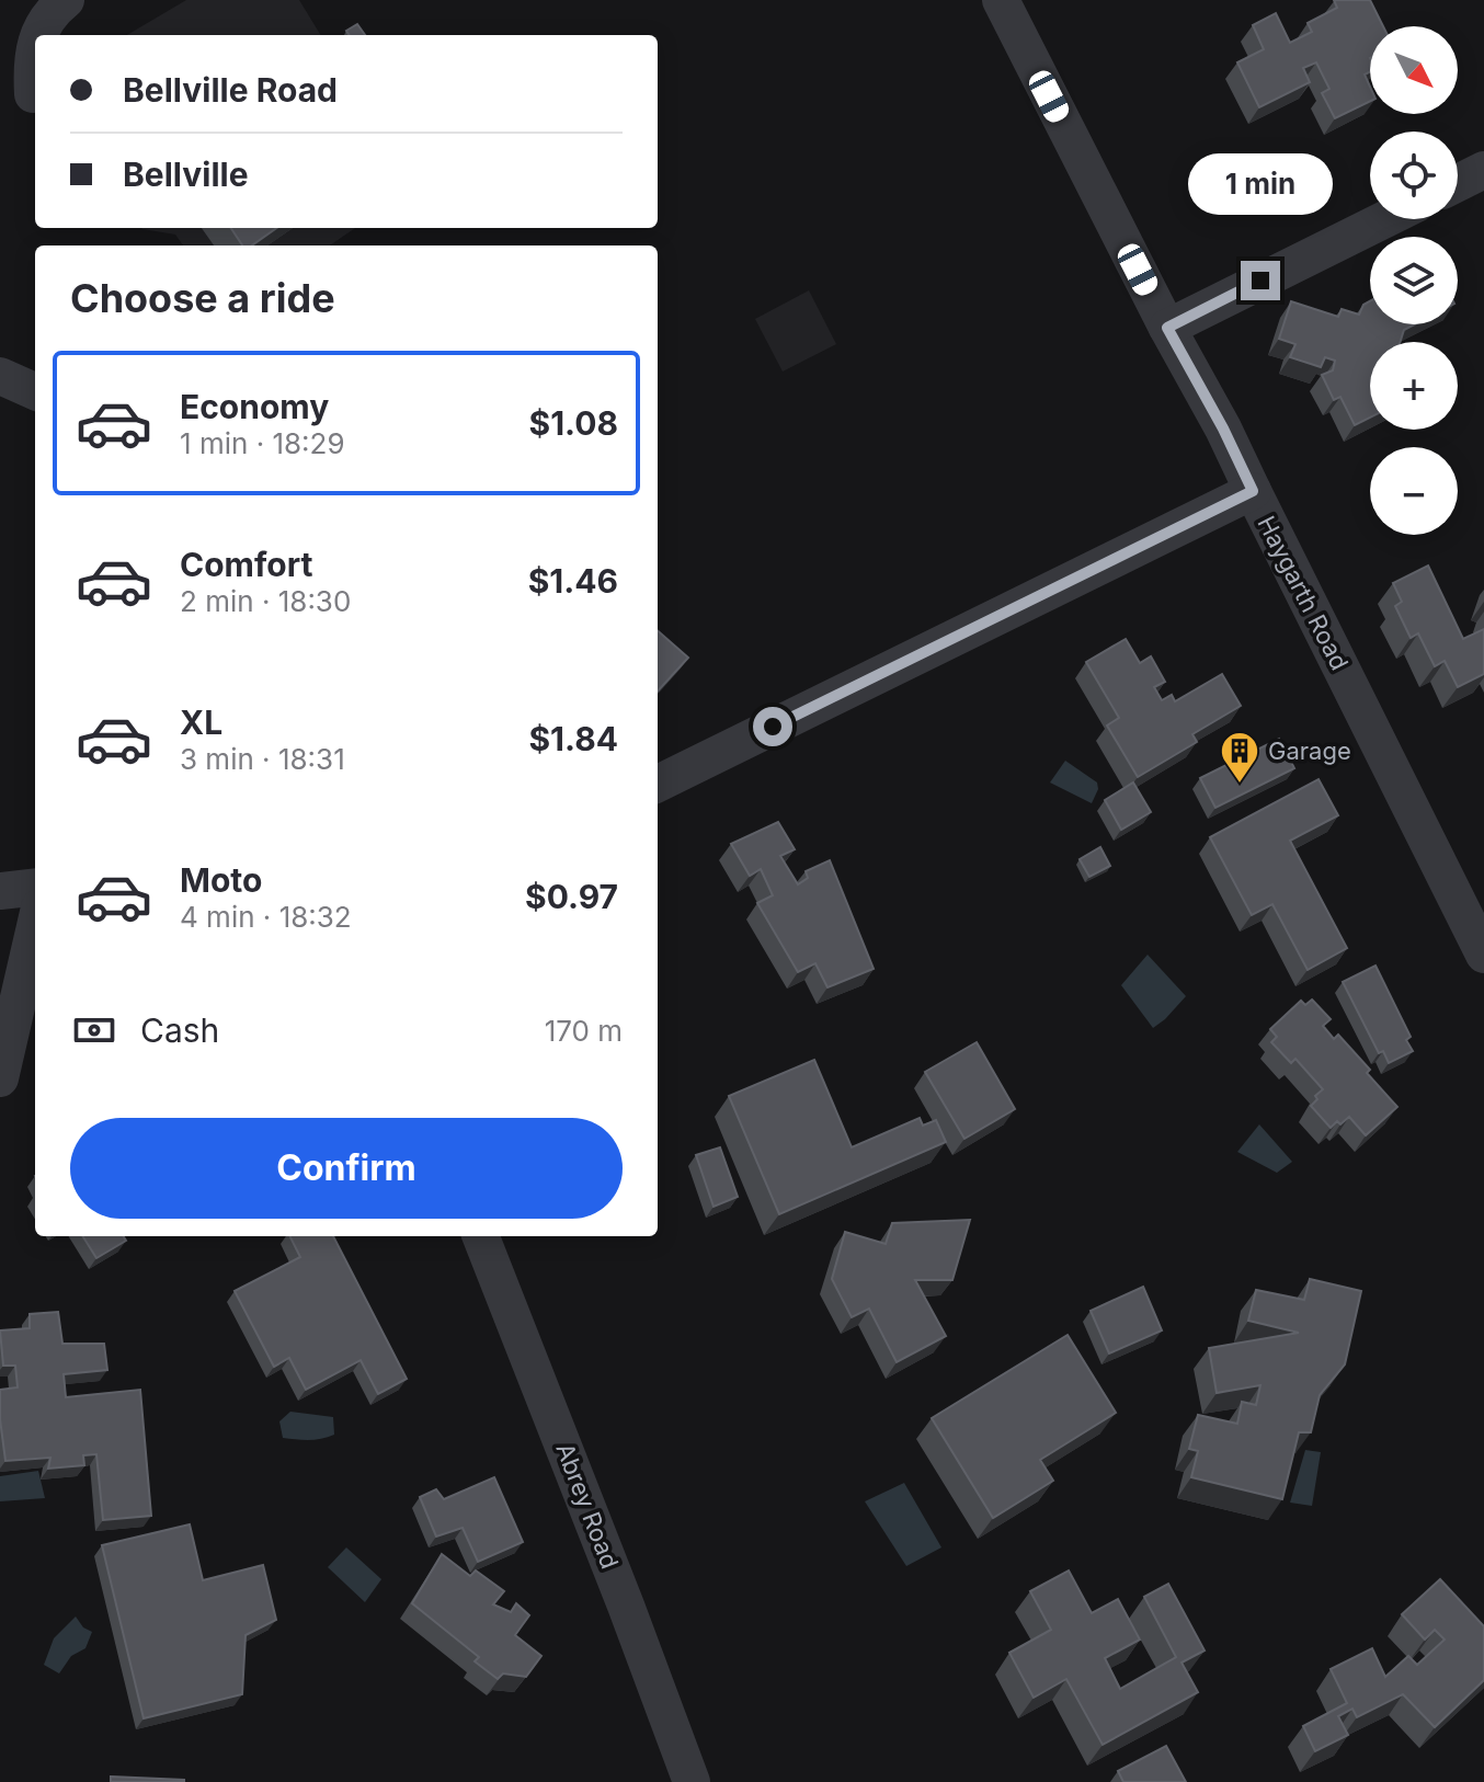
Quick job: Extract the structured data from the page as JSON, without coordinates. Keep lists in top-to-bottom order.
{
  "streets": {
    "street": ["Haygarth Road", "Abrey Road"]
  },
  "places": {
    "building": ["Garage"]
  },
  "north": "bottom right",
  "page": {
    "map_buttons": ["+", "−"],
    "banner": ["Bellville Road", "Bellville"],
    "bubble": "1 min",
    "heading": "Choose a ride",
    "list": [
      {
        "name": "Economy",
        "note": "1 min · 18:29",
        "value": "$1.08"
      },
      {
        "name": "Comfort",
        "note": "2 min · 18:30",
        "value": "$1.46"
      },
      {
        "name": "XL",
        "note": "3 min · 18:31",
        "value": "$1.84"
      },
      {
        "name": "Moto",
        "note": "4 min · 18:32",
        "value": "$0.97"
      }
    ],
    "pay": ["Cash", "170 m"],
    "buttons": "Confirm"
  }
}
